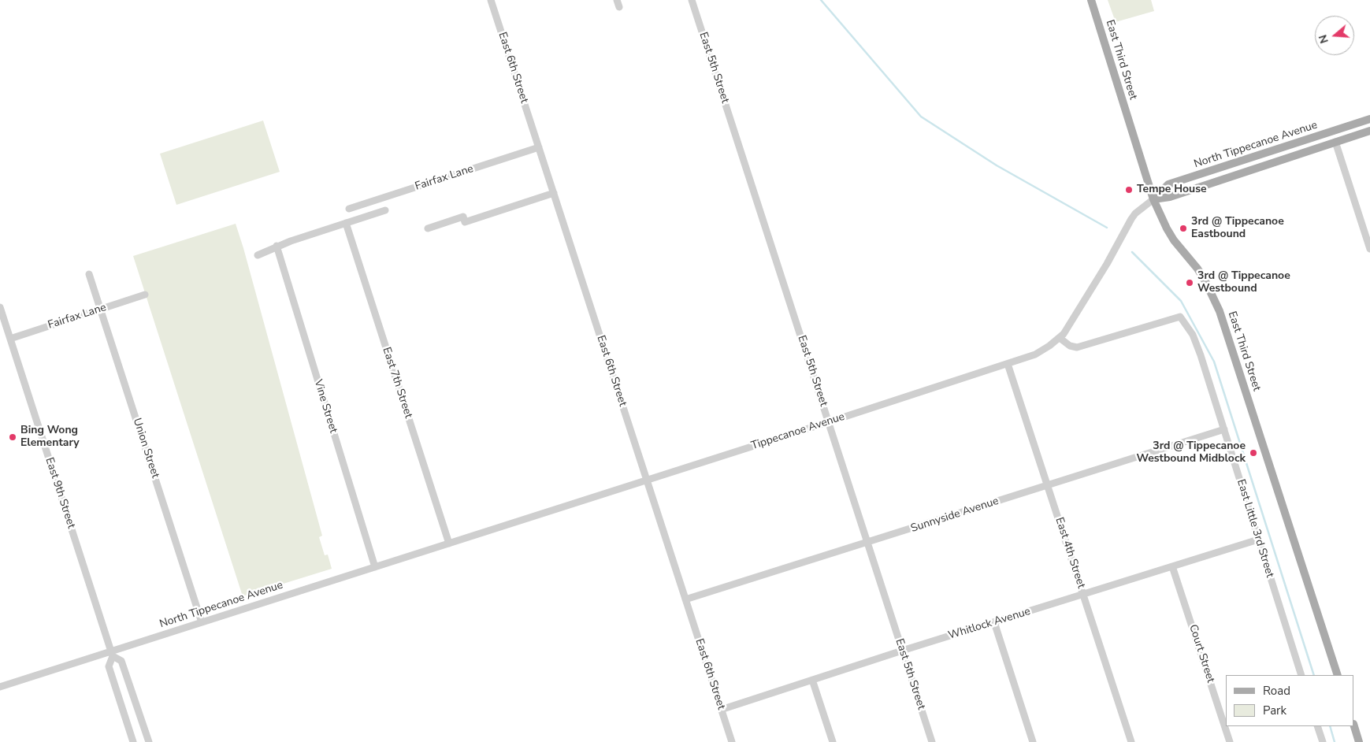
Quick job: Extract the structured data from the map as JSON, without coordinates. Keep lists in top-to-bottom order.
{
  "streets": {
    "main road": ["East Third Street", "North Tippecanoe Avenue"],
    "street": [
      "East 6th Street",
      "East 5th Street",
      "Fairfax Lane",
      "East 7th Street",
      "Vine Street",
      "Tippecanoe Avenue",
      "Union Street",
      "East 9th Street",
      "Sunnyside Avenue",
      "East Little 3rd Street",
      "East 4th Street",
      "Whitlock Avenue",
      "Court Street"
    ]
  },
  "crossings": [
    ["East Third Street", "North Tippecanoe Avenue"],
    ["East 6th Street", "Fairfax Lane"],
    ["East 6th Street", "Tippecanoe Avenue"],
    ["East 6th Street", "Sunnyside Avenue"],
    ["East 6th Street", "Whitlock Avenue"],
    ["East 5th Street", "Tippecanoe Avenue"],
    ["East 5th Street", "Sunnyside Avenue"],
    ["East 5th Street", "Whitlock Avenue"],
    ["North Tippecanoe Avenue", "East 7th Street"],
    ["North Tippecanoe Avenue", "Vine Street"],
    ["North Tippecanoe Avenue", "Tippecanoe Avenue"],
    ["North Tippecanoe Avenue", "Union Street"],
    ["North Tippecanoe Avenue", "East 9th Street"],
    ["Fairfax Lane", "Union Street"],
    ["Fairfax Lane", "East 9th Street"],
    ["East 7th Street", "Tippecanoe Avenue"],
    ["Tippecanoe Avenue", "East Little 3rd Street"],
    ["Tippecanoe Avenue", "East 4th Street"],
    ["Sunnyside Avenue", "East Little 3rd Street"],
    ["Sunnyside Avenue", "East 4th Street"],
    ["East Little 3rd Street", "Whitlock Avenue"],
    ["East 4th Street", "Whitlock Avenue"],
    ["Whitlock Avenue", "Court Street"]
  ],
  "places": [
    "Tempe House",
    "3rd @ Tippecanoe Eastbound",
    "3rd @ Tippecanoe Westbound",
    "Bing Wong Elementary",
    "3rd @ Tippecanoe Westbound Midblock"
  ],
  "legend": ["Road", "Park"],
  "north": "left"
}
